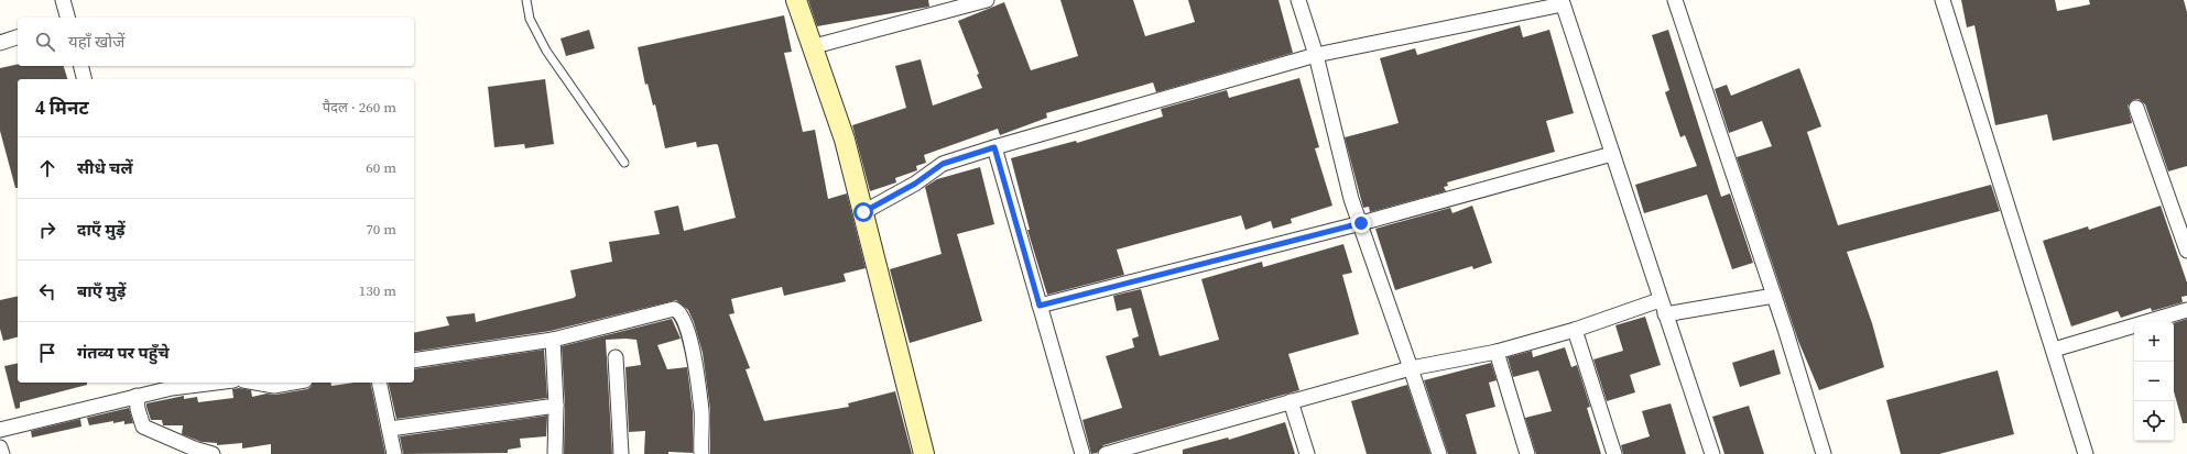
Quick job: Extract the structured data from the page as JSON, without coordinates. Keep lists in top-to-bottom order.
{
  "page": {
    "search": "यहाँ खोजें",
    "heading": ["4 मिनट", "पैदल · 260 m"],
    "list": [
      ["सीधे चलें", "60 m"],
      ["दाएँ मुड़ें", "70 m"],
      ["बाएँ मुड़ें", "130 m"],
      "गंतव्य पर पहुँचे"
    ],
    "map_buttons": ["+", "−"]
  }
}
